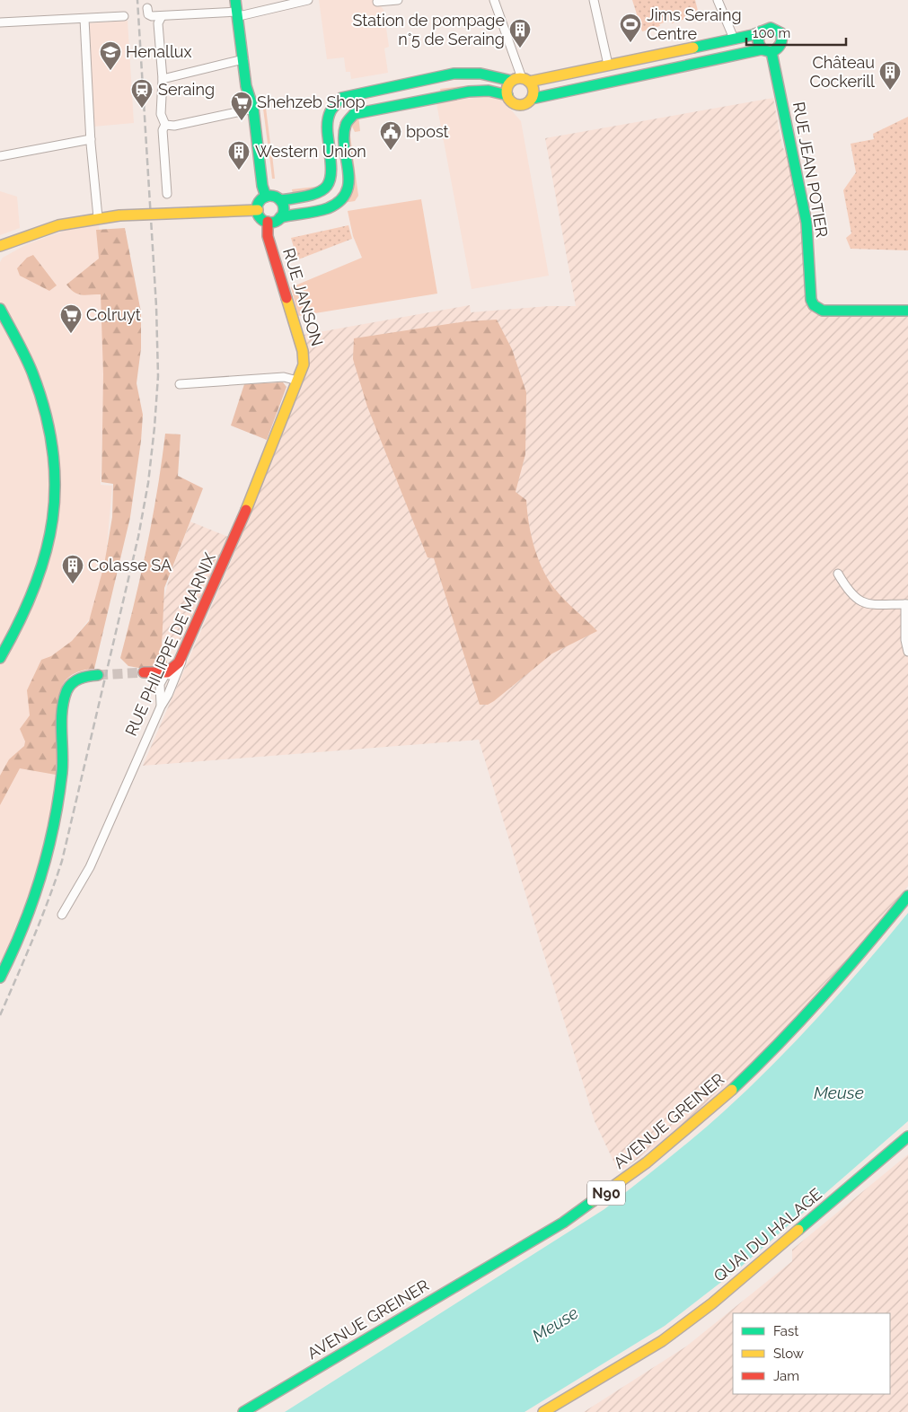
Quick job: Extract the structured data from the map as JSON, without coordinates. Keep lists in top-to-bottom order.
{
  "streets": {
    "main road": [
      "RUE JEAN POTIER",
      "RUE JANSON",
      "RUE PHILIPPE DE MARNIX",
      "AVENUE GREINER",
      "N90",
      "QUAI DU HALAGE"
    ]
  },
  "crossings": [
    ["RUE JANSON", "RUE PHILIPPE DE MARNIX"]
  ],
  "water": ["Meuse"],
  "places": {
    "sports": ["Jims Seraing Centre"],
    "building": [
      "Station de pompage n°5 de Seraing",
      "Château Cockerill",
      "Western Union",
      "Colasse SA"
    ],
    "school or university": ["Henallux"],
    "station": ["Seraing"],
    "supermarket": ["Shehzeb Shop", "Colruyt"],
    "public building": ["bpost"]
  },
  "legend": ["Fast", "Slow", "Jam"],
  "scale_bar": "100 m"
}
